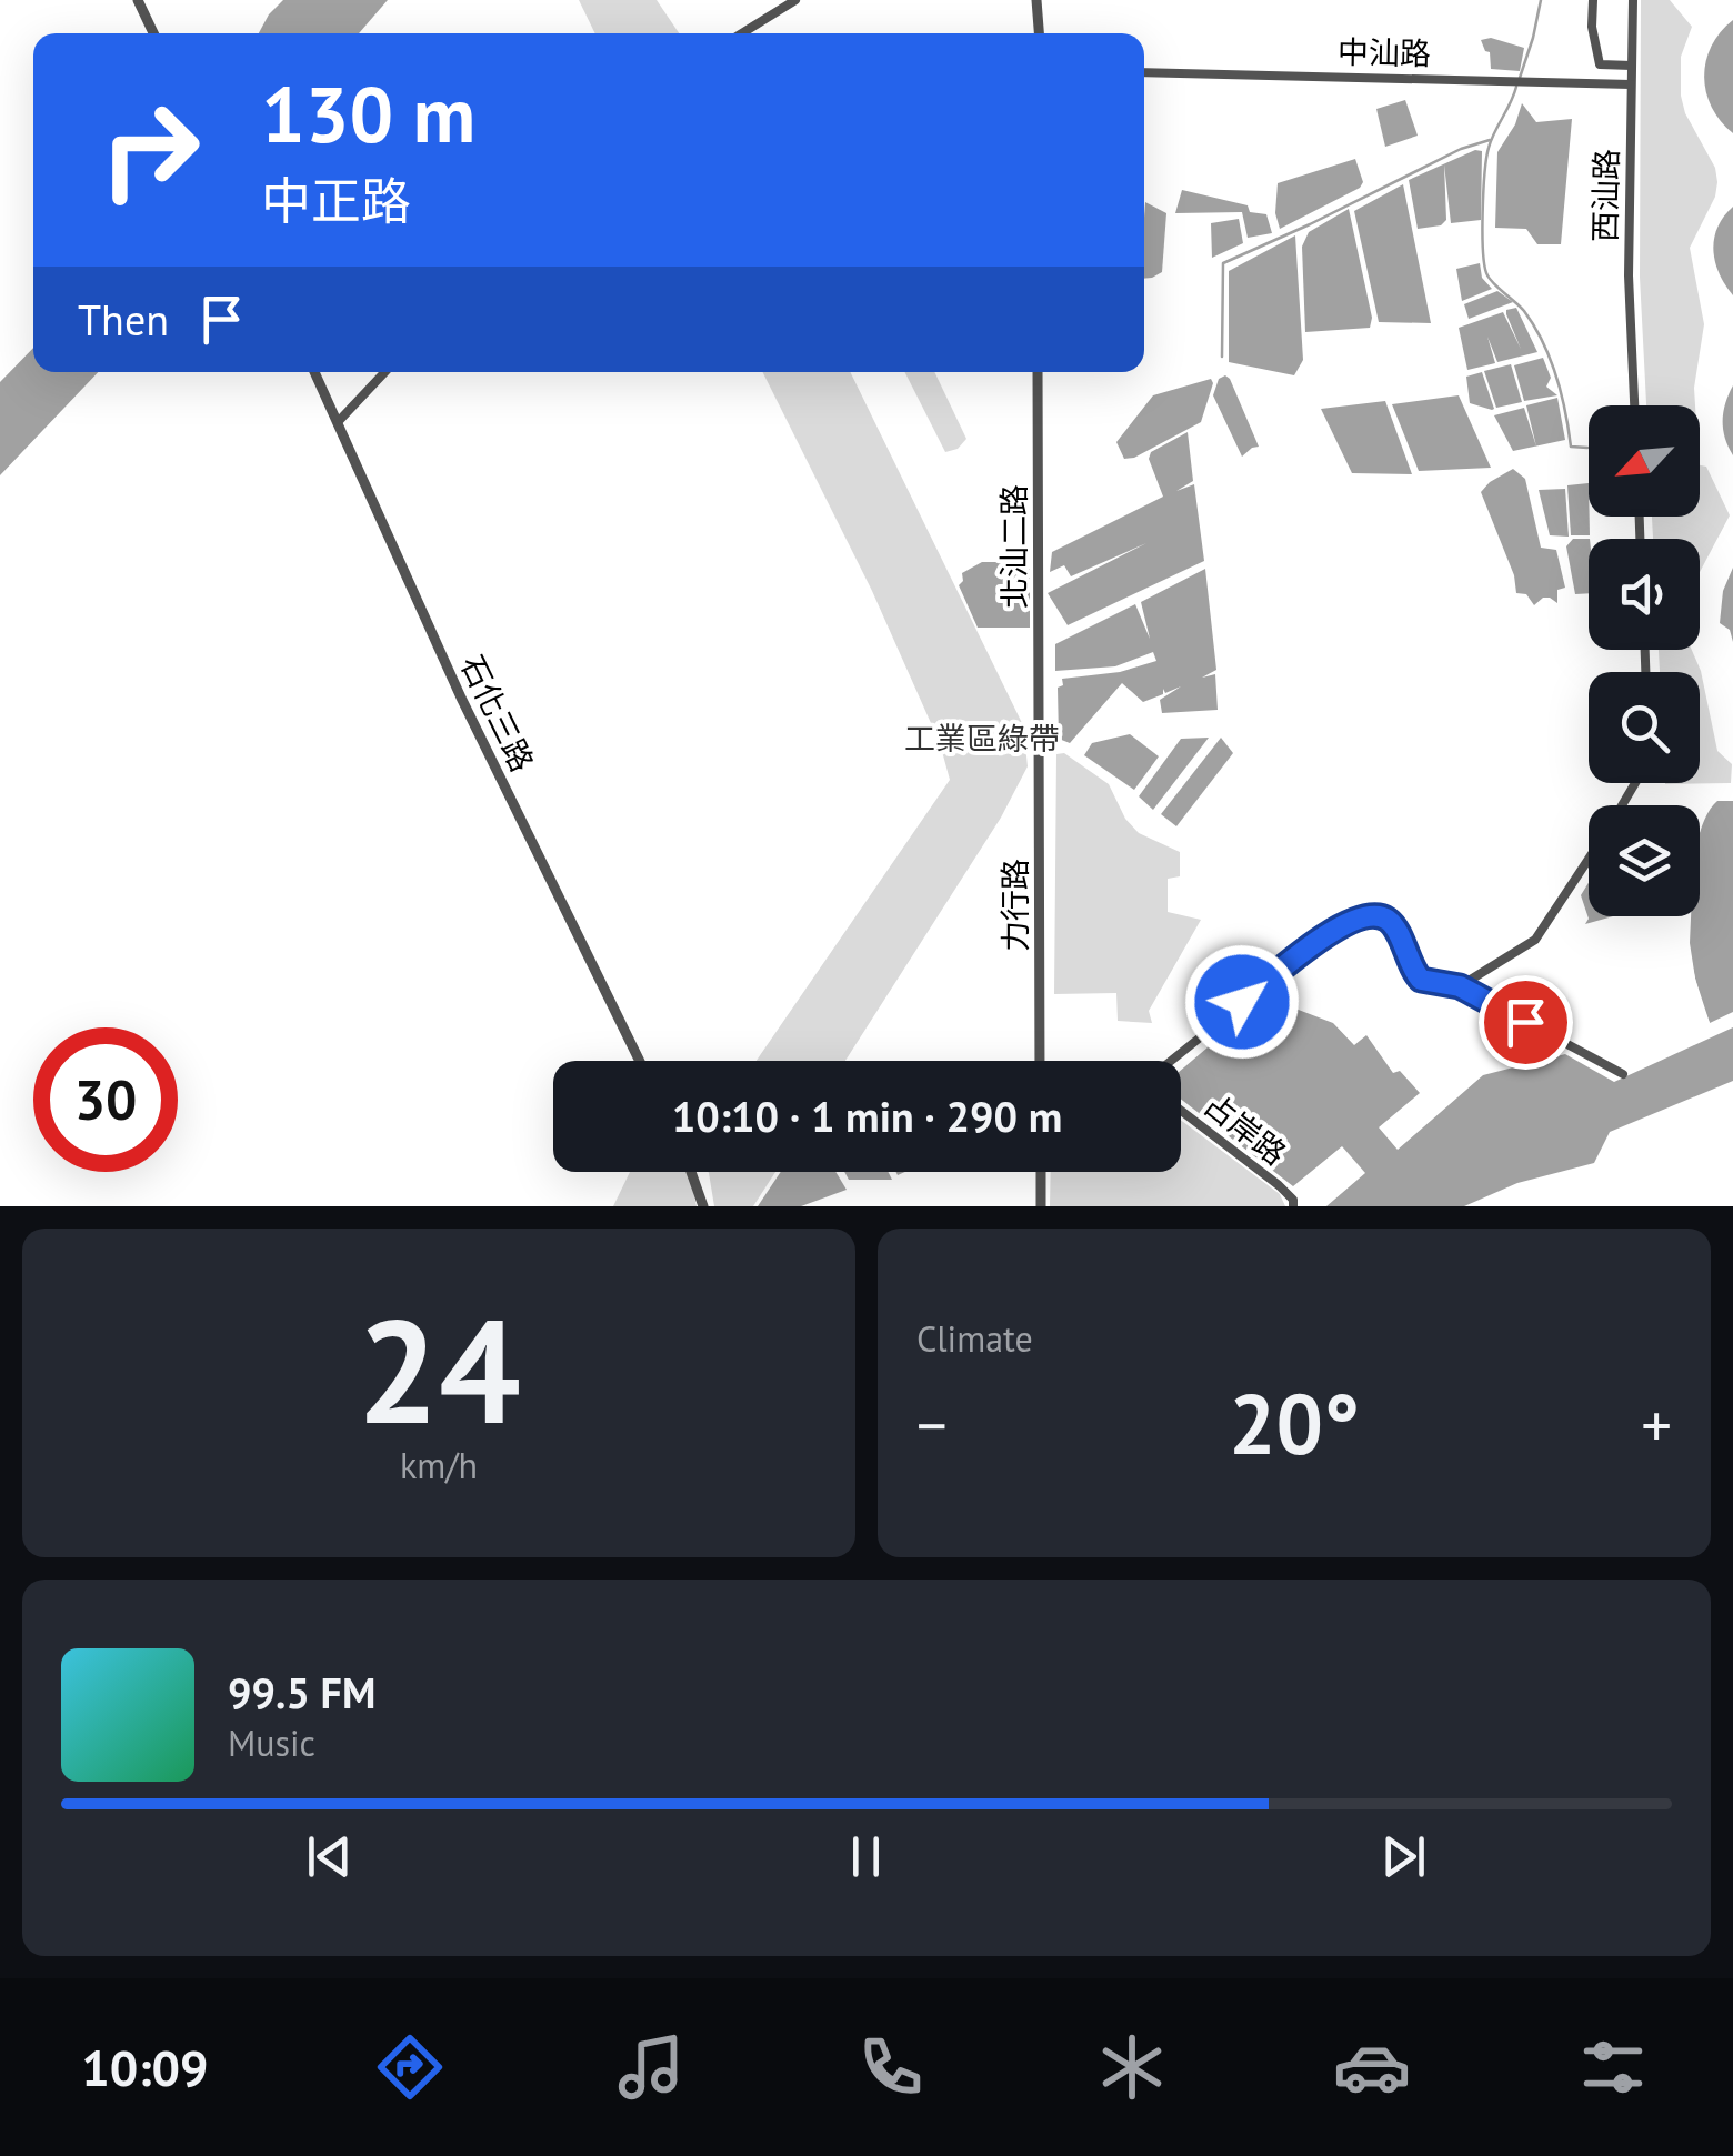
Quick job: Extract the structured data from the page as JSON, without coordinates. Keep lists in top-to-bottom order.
{
  "streets": {
    "street": [
      "中汕路",
      "西汕路",
      "北汕二路",
      "石化三路",
      "力行路",
      "占岸路"
    ]
  },
  "crossings": [
    ["中汕路", "西汕路"],
    ["北汕二路", "力行路"]
  ],
  "parks": ["工業區綠帶"],
  "north": "bottom left",
  "page": {
    "turn": ["130 m", "中正路"],
    "then": "Then",
    "limit": "30",
    "trip": "10:10 · 1 min · 290 m",
    "tile": [
      ["24", "km/h"],
      "Climate"
    ],
    "heat": ["−", "20°", "+"],
    "song": ["99.5 FM", "Music"],
    "tabs": "10:09"
  }
}
